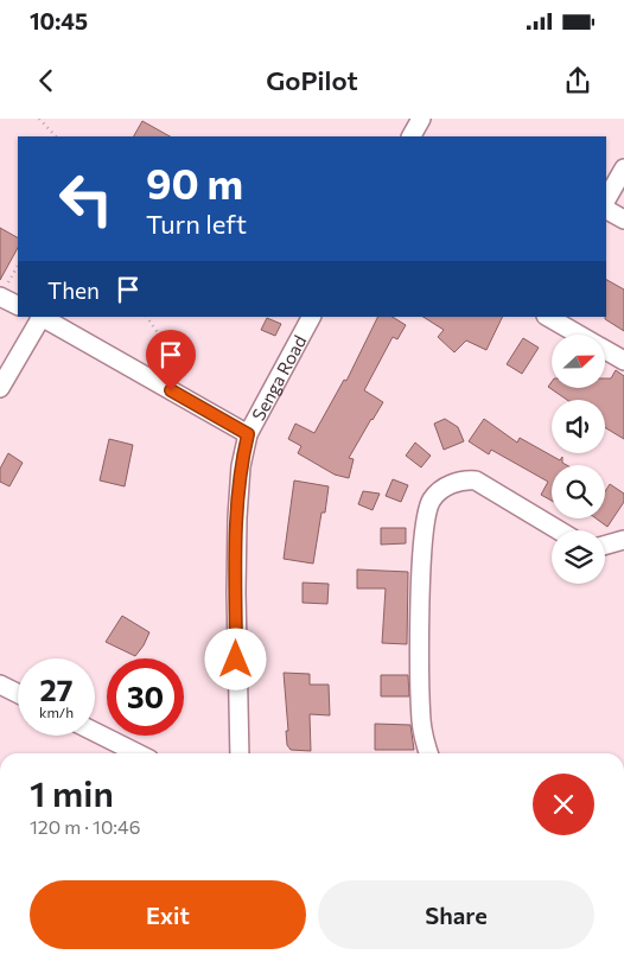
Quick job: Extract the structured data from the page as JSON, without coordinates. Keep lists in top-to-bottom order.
{
  "streets": {
    "street": ["Senga Road"]
  },
  "north": "right",
  "page": {
    "status": "10:45",
    "header": "GoPilot",
    "turn": ["90 m", "Turn left"],
    "then": "Then",
    "speed": "27 km/h",
    "limit": "30",
    "heading": ["1 min", "120 m · 10:46"],
    "buttons": ["Exit", "Share"]
  }
}
